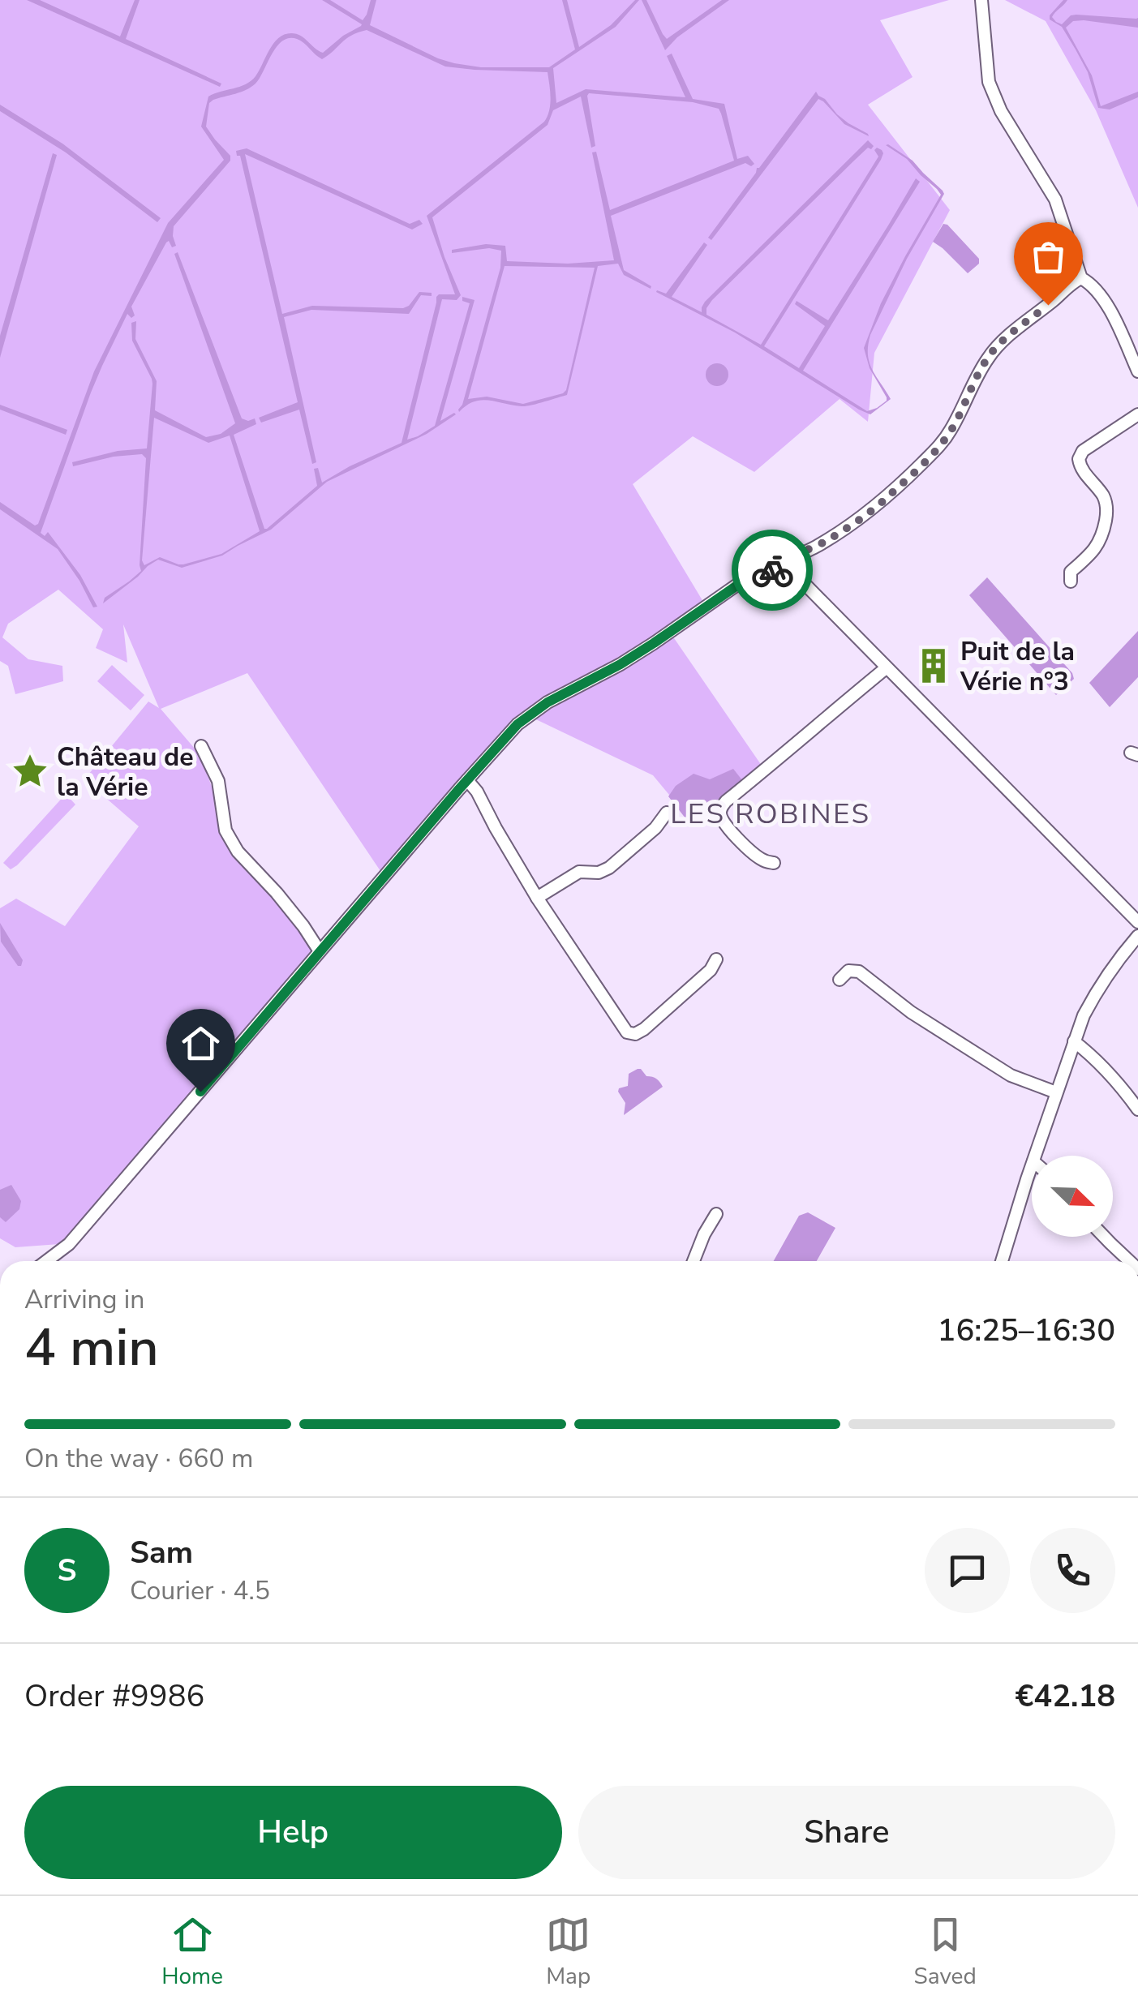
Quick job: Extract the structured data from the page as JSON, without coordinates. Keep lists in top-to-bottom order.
{
  "districts": ["LES ROBINES"],
  "places": {
    "building": ["Puit de la Vérie n°3"],
    "place": ["Château de la Vérie"]
  },
  "north": "bottom right",
  "page": {
    "heading": ["4 min", "Arriving in", "16:25–16:30"],
    "panel": [
      "Sam",
      "Courier · 4.5",
      "Order #9986",
      "€42.18"
    ],
    "bar": "On the way · 660 m",
    "round": "S",
    "buttons": ["Help", "Share"],
    "tabs": ["Home", "Map", "Saved"]
  }
}
